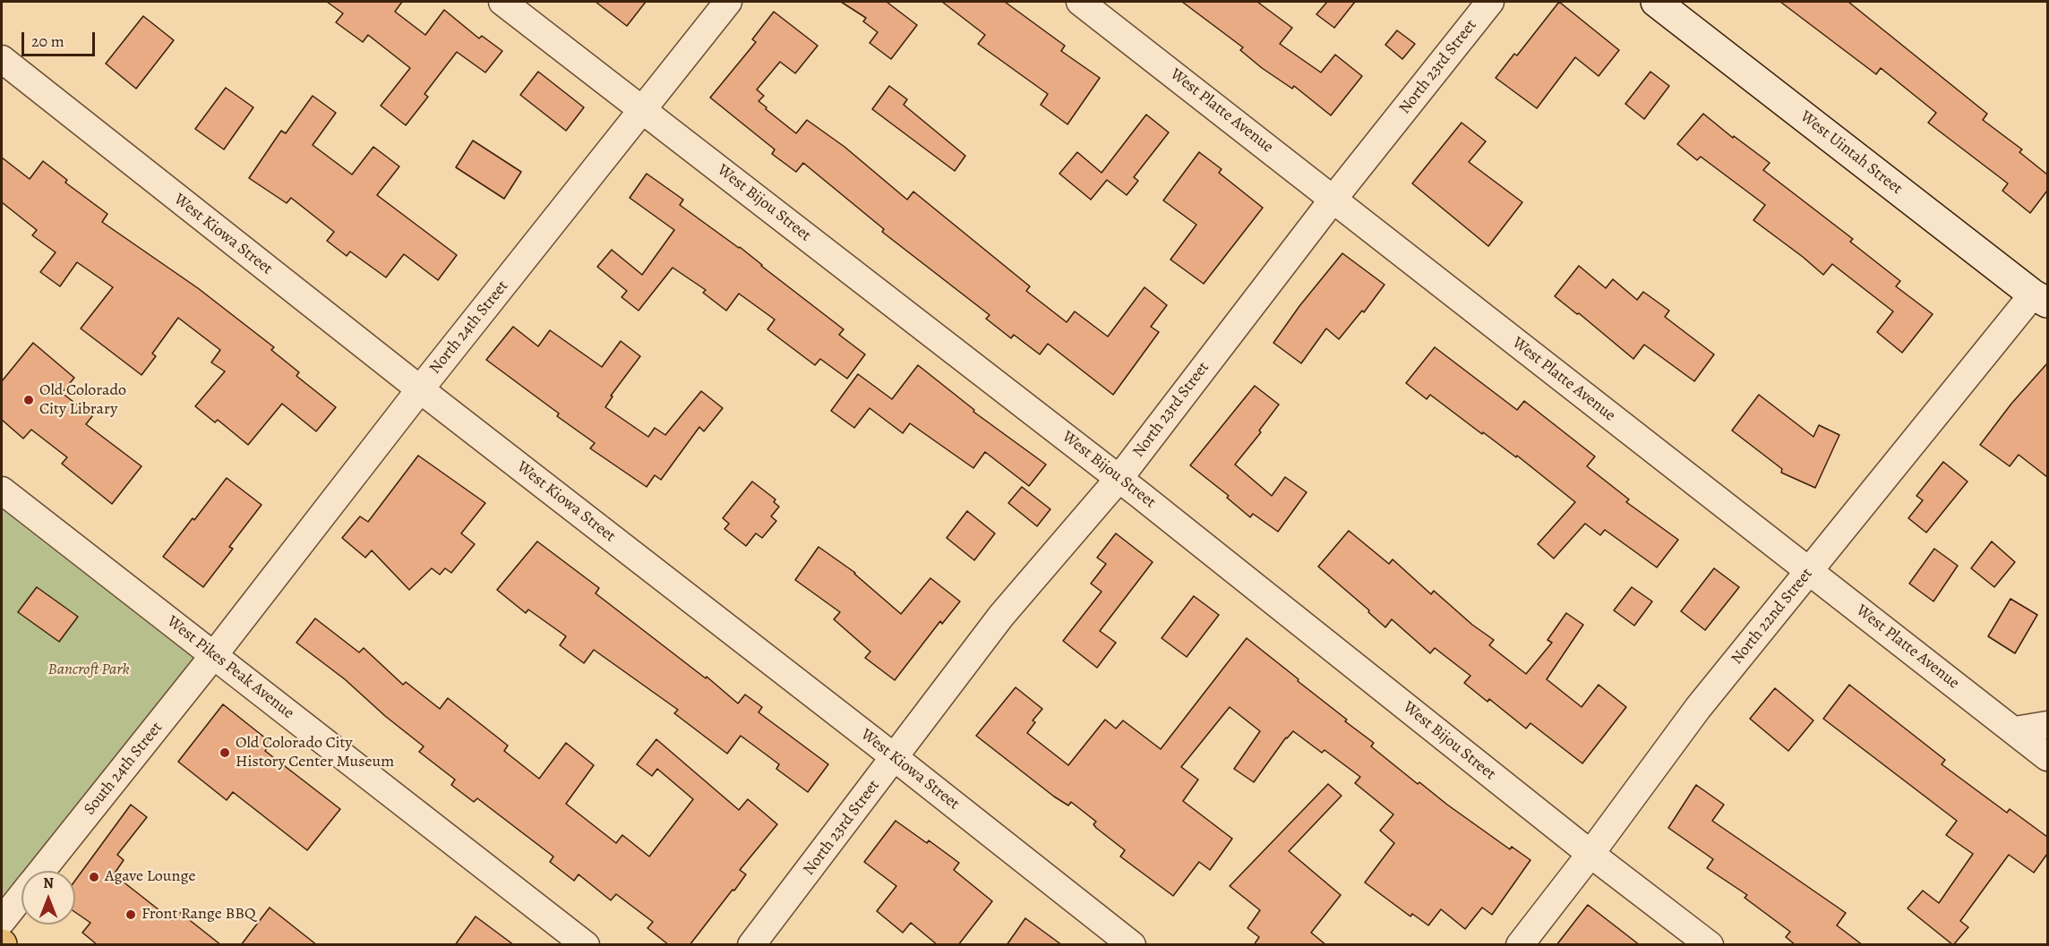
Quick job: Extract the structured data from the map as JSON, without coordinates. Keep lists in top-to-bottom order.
{
  "streets": {
    "main road": ["West Uintah Street"],
    "street": [
      "North 23rd Street",
      "West Platte Avenue",
      "West Bijou Street",
      "West Kiowa Street",
      "North 24th Street",
      "North 22nd Street",
      "West Pikes Peak Avenue",
      "South 24th Street"
    ]
  },
  "crossings": [
    ["North 23rd Street", "West Platte Avenue"],
    ["North 23rd Street", "West Bijou Street"],
    ["North 23rd Street", "West Kiowa Street"],
    ["West Platte Avenue", "North 22nd Street"],
    ["West Uintah Street", "North 22nd Street"],
    ["West Bijou Street", "North 24th Street"],
    ["West Bijou Street", "North 22nd Street"],
    ["West Kiowa Street", "North 24th Street"],
    ["North 24th Street", "West Pikes Peak Avenue"],
    ["North 24th Street", "South 24th Street"],
    ["West Pikes Peak Avenue", "South 24th Street"]
  ],
  "parks": ["Bancroft Park"],
  "places": [
    "Old Colorado City Library",
    "Old Colorado City History Center Museum",
    "Agave Lounge",
    "Front Range BBQ"
  ],
  "scale_bar": "20 m",
  "north": "top"
}
